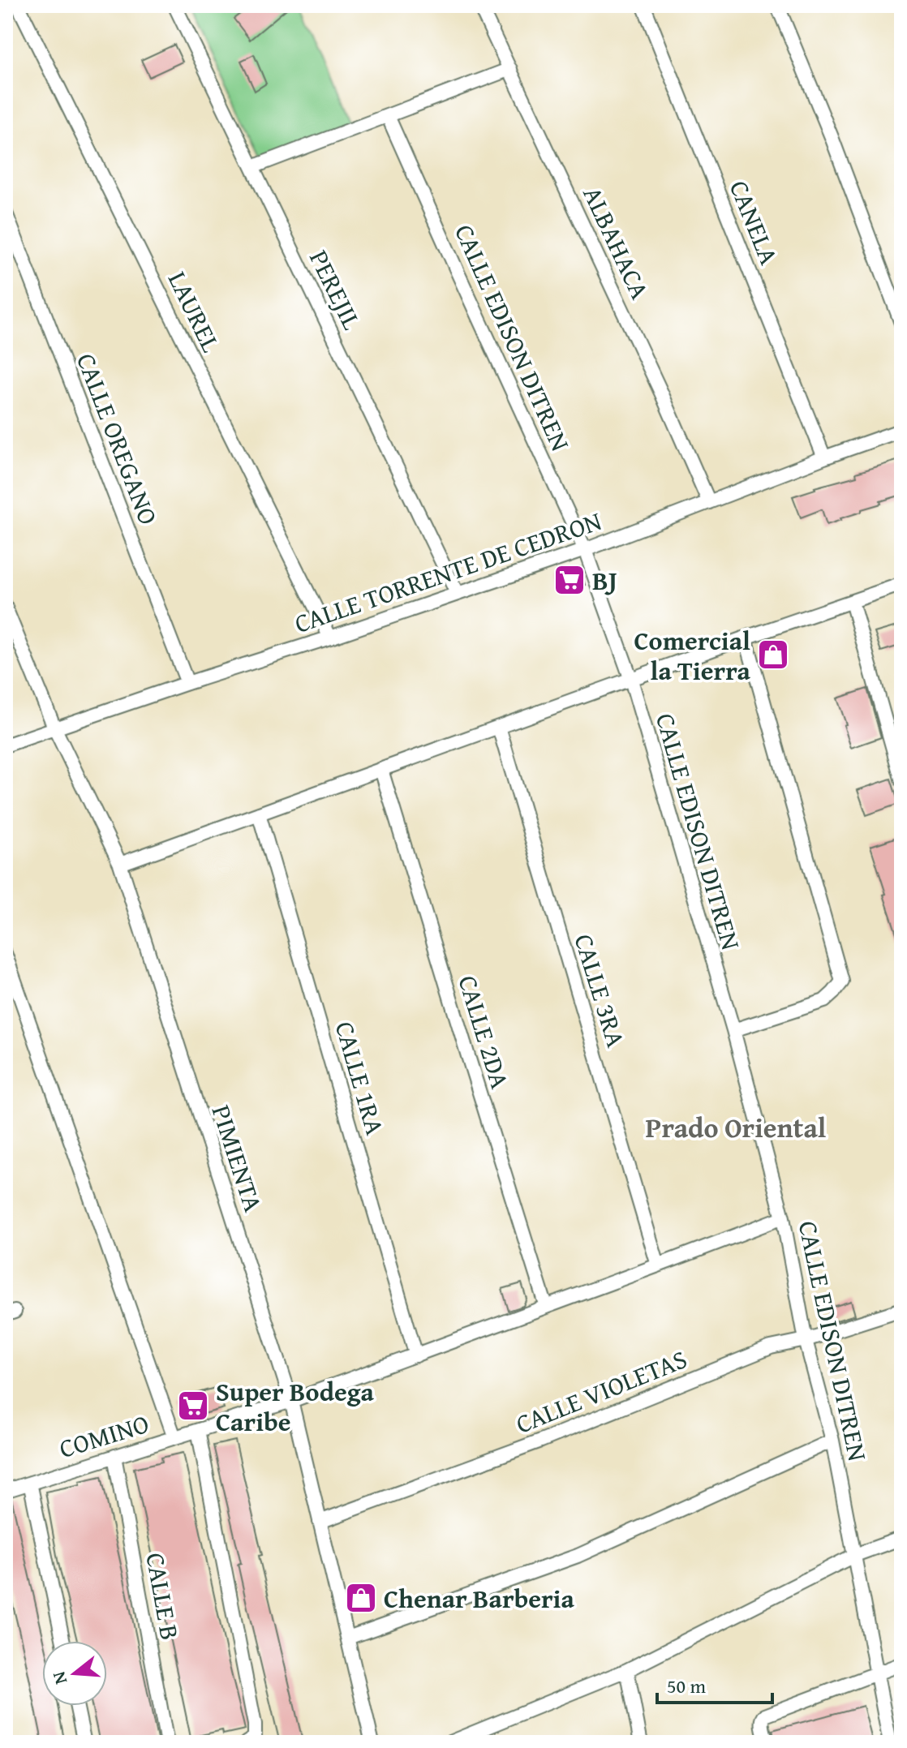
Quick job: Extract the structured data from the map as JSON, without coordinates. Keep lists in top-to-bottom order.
{
  "streets": {
    "street": [
      "CANELA",
      "ALBAHACA",
      "PEREJIL",
      "LAUREL",
      "CALLE EDISON DITREN",
      "CALLE OREGANO",
      "CALLE TORRENTE DE CEDRON",
      "CALLE 3RA",
      "CALLE 2DA",
      "CALLE 1RA",
      "PIMIENTA",
      "CALLE VIOLETAS",
      "COMINO",
      "CALLE B"
    ]
  },
  "crossings": [
    ["CANELA", "CALLE TORRENTE DE CEDRON"],
    ["ALBAHACA", "CALLE TORRENTE DE CEDRON"],
    ["PEREJIL", "CALLE TORRENTE DE CEDRON"],
    ["LAUREL", "CALLE TORRENTE DE CEDRON"],
    ["CALLE EDISON DITREN", "CALLE TORRENTE DE CEDRON"],
    ["CALLE EDISON DITREN", "CALLE VIOLETAS"],
    ["CALLE EDISON DITREN", "COMINO"],
    ["CALLE OREGANO", "CALLE TORRENTE DE CEDRON"],
    ["CALLE TORRENTE DE CEDRON", "PIMIENTA"],
    ["CALLE 3RA", "COMINO"],
    ["CALLE 2DA", "COMINO"],
    ["CALLE 1RA", "COMINO"],
    ["PIMIENTA", "CALLE VIOLETAS"],
    ["PIMIENTA", "COMINO"],
    ["COMINO", "CALLE B"]
  ],
  "districts": ["Prado Oriental"],
  "places": {
    "supermarket": ["BJ", "Super Bodega Caribe"],
    "shop": ["Comercial la Tierra", "Chenar Barberia"]
  },
  "scale_bar": "50 m",
  "north": "left"
}
